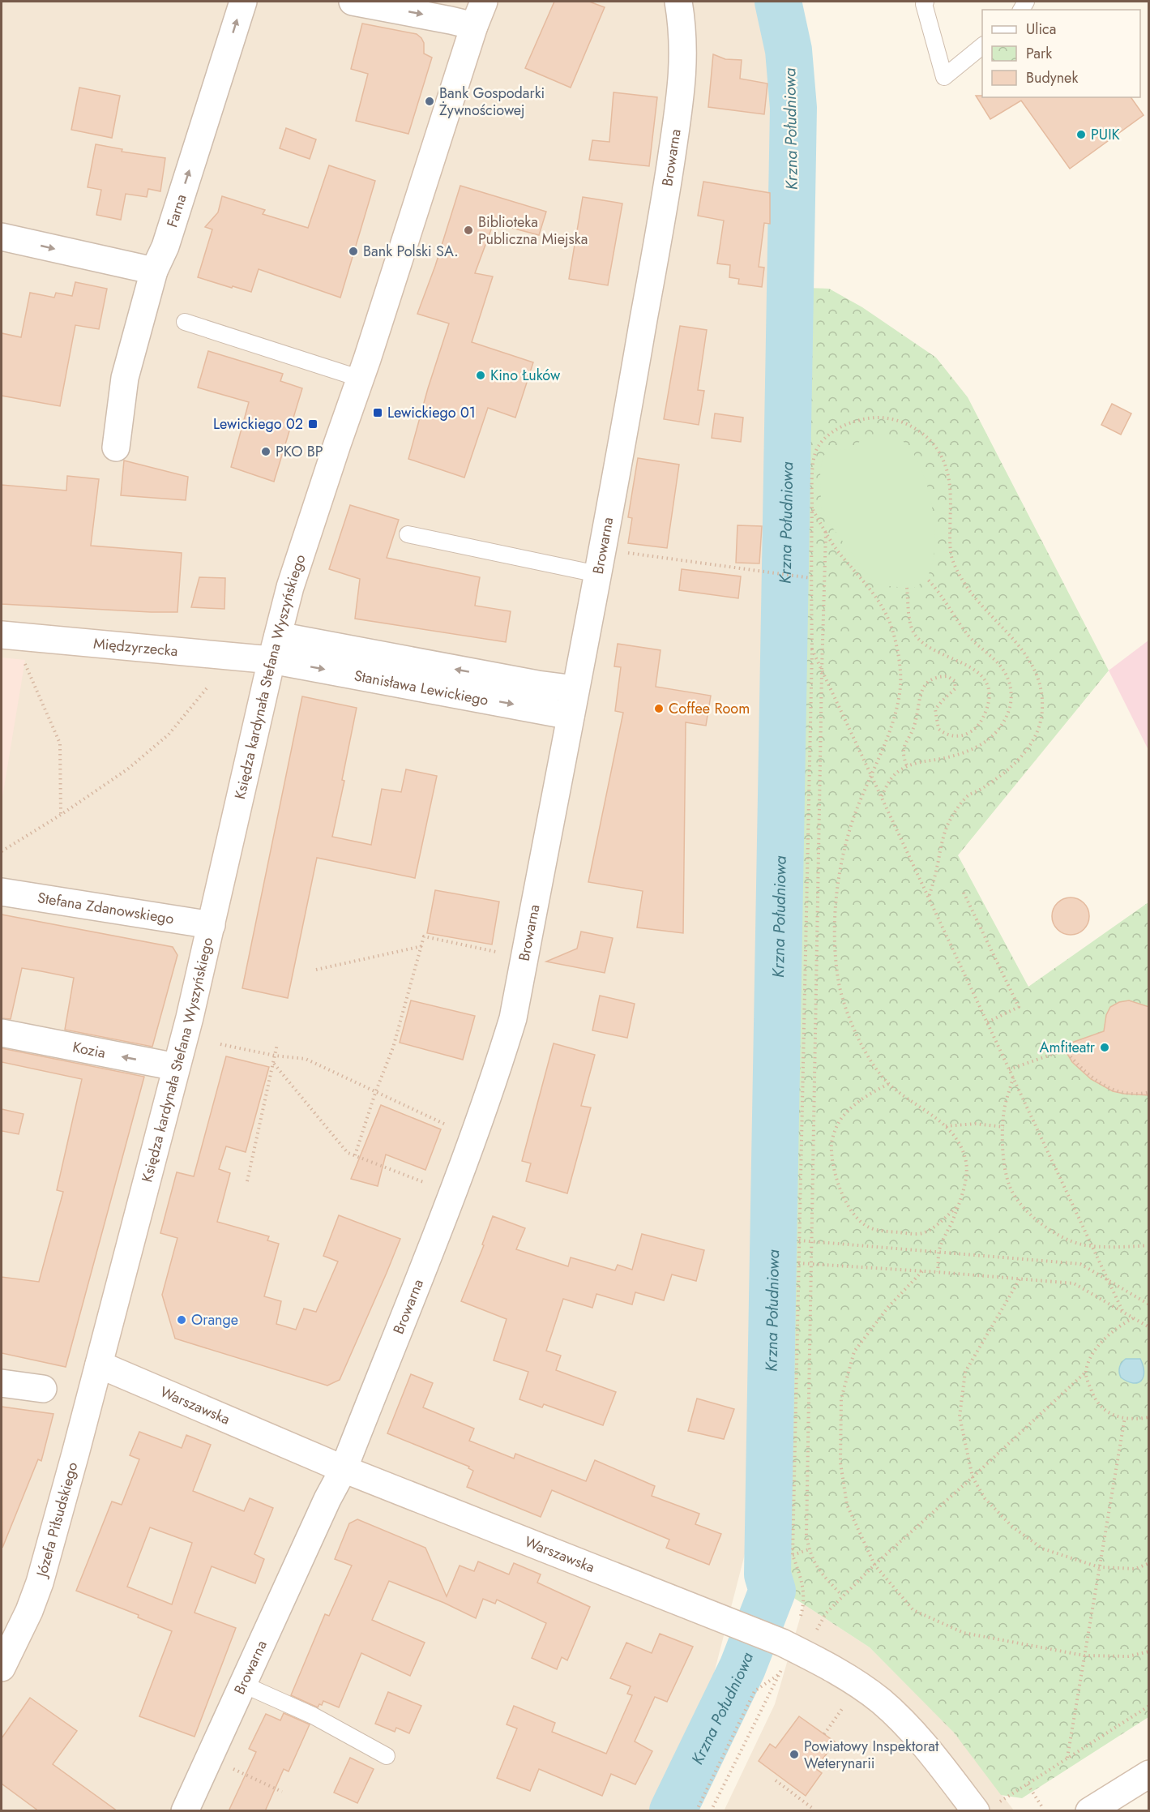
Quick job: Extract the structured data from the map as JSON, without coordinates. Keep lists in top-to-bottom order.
{
  "streets": {
    "street": [
      "Browarna",
      "Farna",
      "Międzyrzecka",
      "Księdza kardynała Stefana Wyszyńskiego",
      "Stanisława Lewickiego",
      "Stefana Zdanowskiego",
      "Kozia",
      "Warszawska",
      "Józefa Piłsudskiego"
    ]
  },
  "crossings": [
    ["Browarna", "Stanisława Lewickiego"],
    ["Browarna", "Warszawska"],
    ["Międzyrzecka", "Księdza kardynała Stefana Wyszyńskiego"],
    ["Międzyrzecka", "Stanisława Lewickiego"],
    ["Księdza kardynała Stefana Wyszyńskiego", "Stanisława Lewickiego"],
    ["Księdza kardynała Stefana Wyszyńskiego", "Stefana Zdanowskiego"],
    ["Księdza kardynała Stefana Wyszyńskiego", "Kozia"],
    ["Księdza kardynała Stefana Wyszyńskiego", "Warszawska"],
    ["Księdza kardynała Stefana Wyszyńskiego", "Józefa Piłsudskiego"],
    ["Warszawska", "Józefa Piłsudskiego"]
  ],
  "one_way": ["Farna", "Kozia"],
  "water": ["Krzna Południowa"],
  "places": {
    "other": [
      "Bank Gospodarki Żywnościowej",
      "PUIK",
      "Biblioteka Publiczna Miejska",
      "Bank Polski SA.",
      "Kino Łuków",
      "PKO BP",
      "Coffee Room",
      "Amfiteatr",
      "Orange",
      "Powiatowy Inspektorat Weterynarii"
    ],
    "transit": ["Lewickiego 01", "Lewickiego 02"]
  },
  "legend": ["Ulica", "Park", "Budynek"]
}
